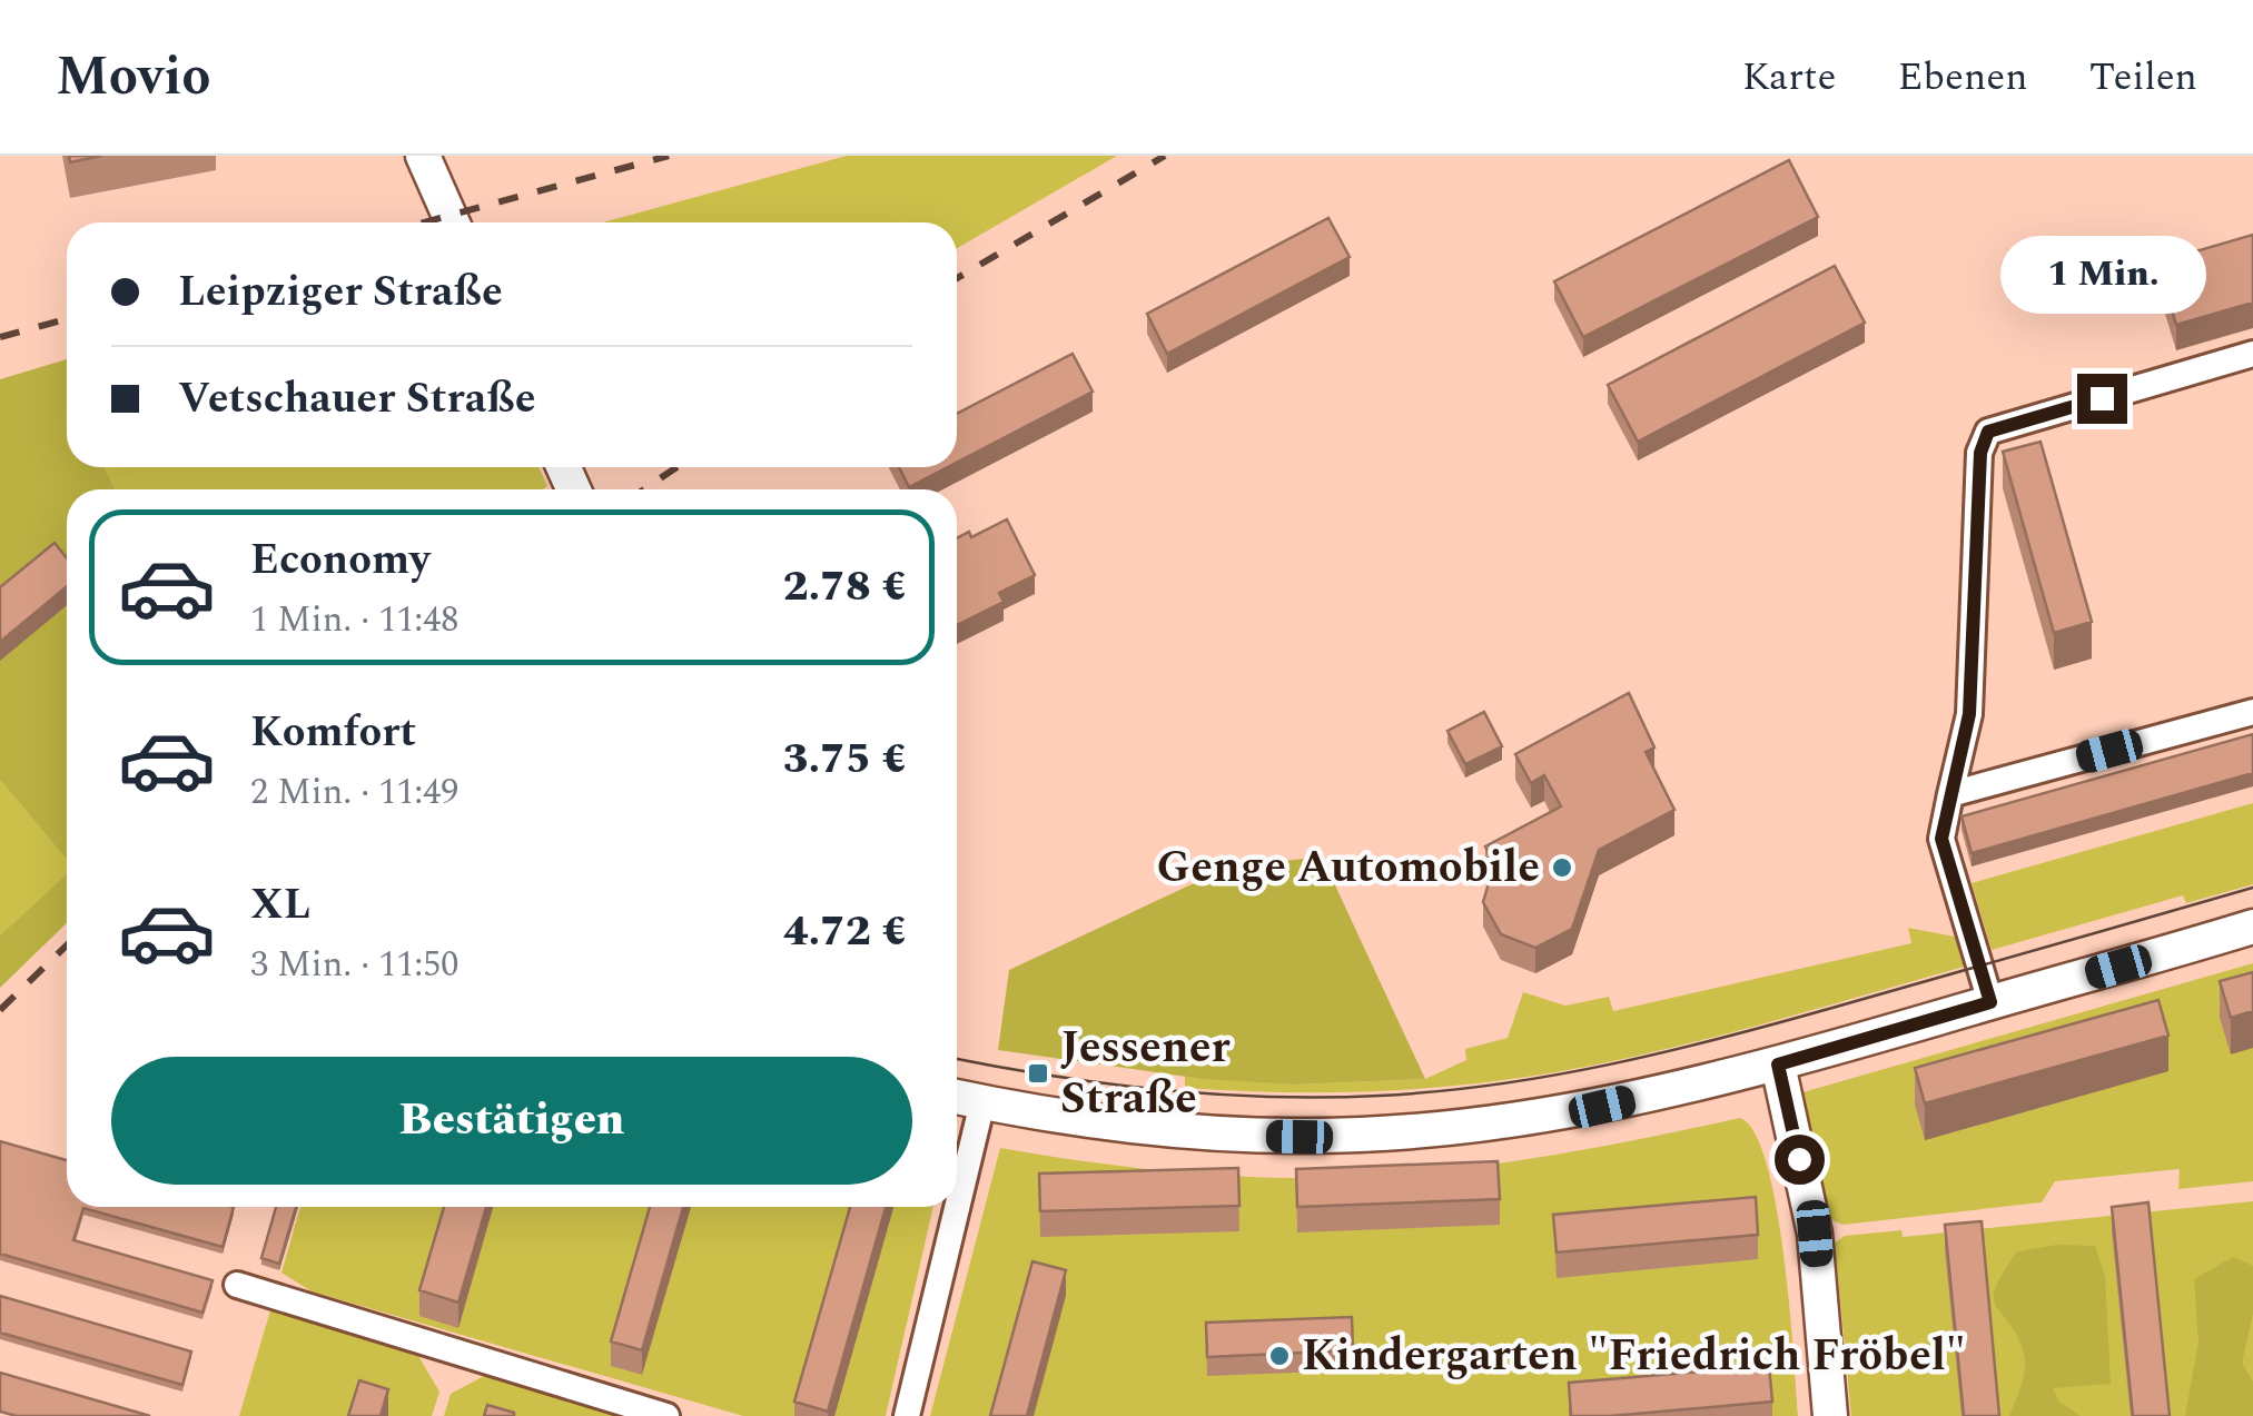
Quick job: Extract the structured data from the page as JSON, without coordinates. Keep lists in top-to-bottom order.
{
  "places": {
    "other": ["Genge Automobile", "Kindergarten \"Friedrich Fröbel\""],
    "transit": ["Jessener Straße"]
  },
  "page": {
    "header": "Movio",
    "nav": ["Karte", "Ebenen", "Teilen"],
    "banner": ["Leipziger Straße", "Vetschauer Straße"],
    "bubble": "1 Min.",
    "list": [
      {
        "name": "Economy",
        "note": "1 Min. · 11:48",
        "value": "2.78 €"
      },
      {
        "name": "Komfort",
        "note": "2 Min. · 11:49",
        "value": "3.75 €"
      },
      {
        "name": "XL",
        "note": "3 Min. · 11:50",
        "value": "4.72 €"
      }
    ],
    "buttons": "Bestätigen"
  }
}
